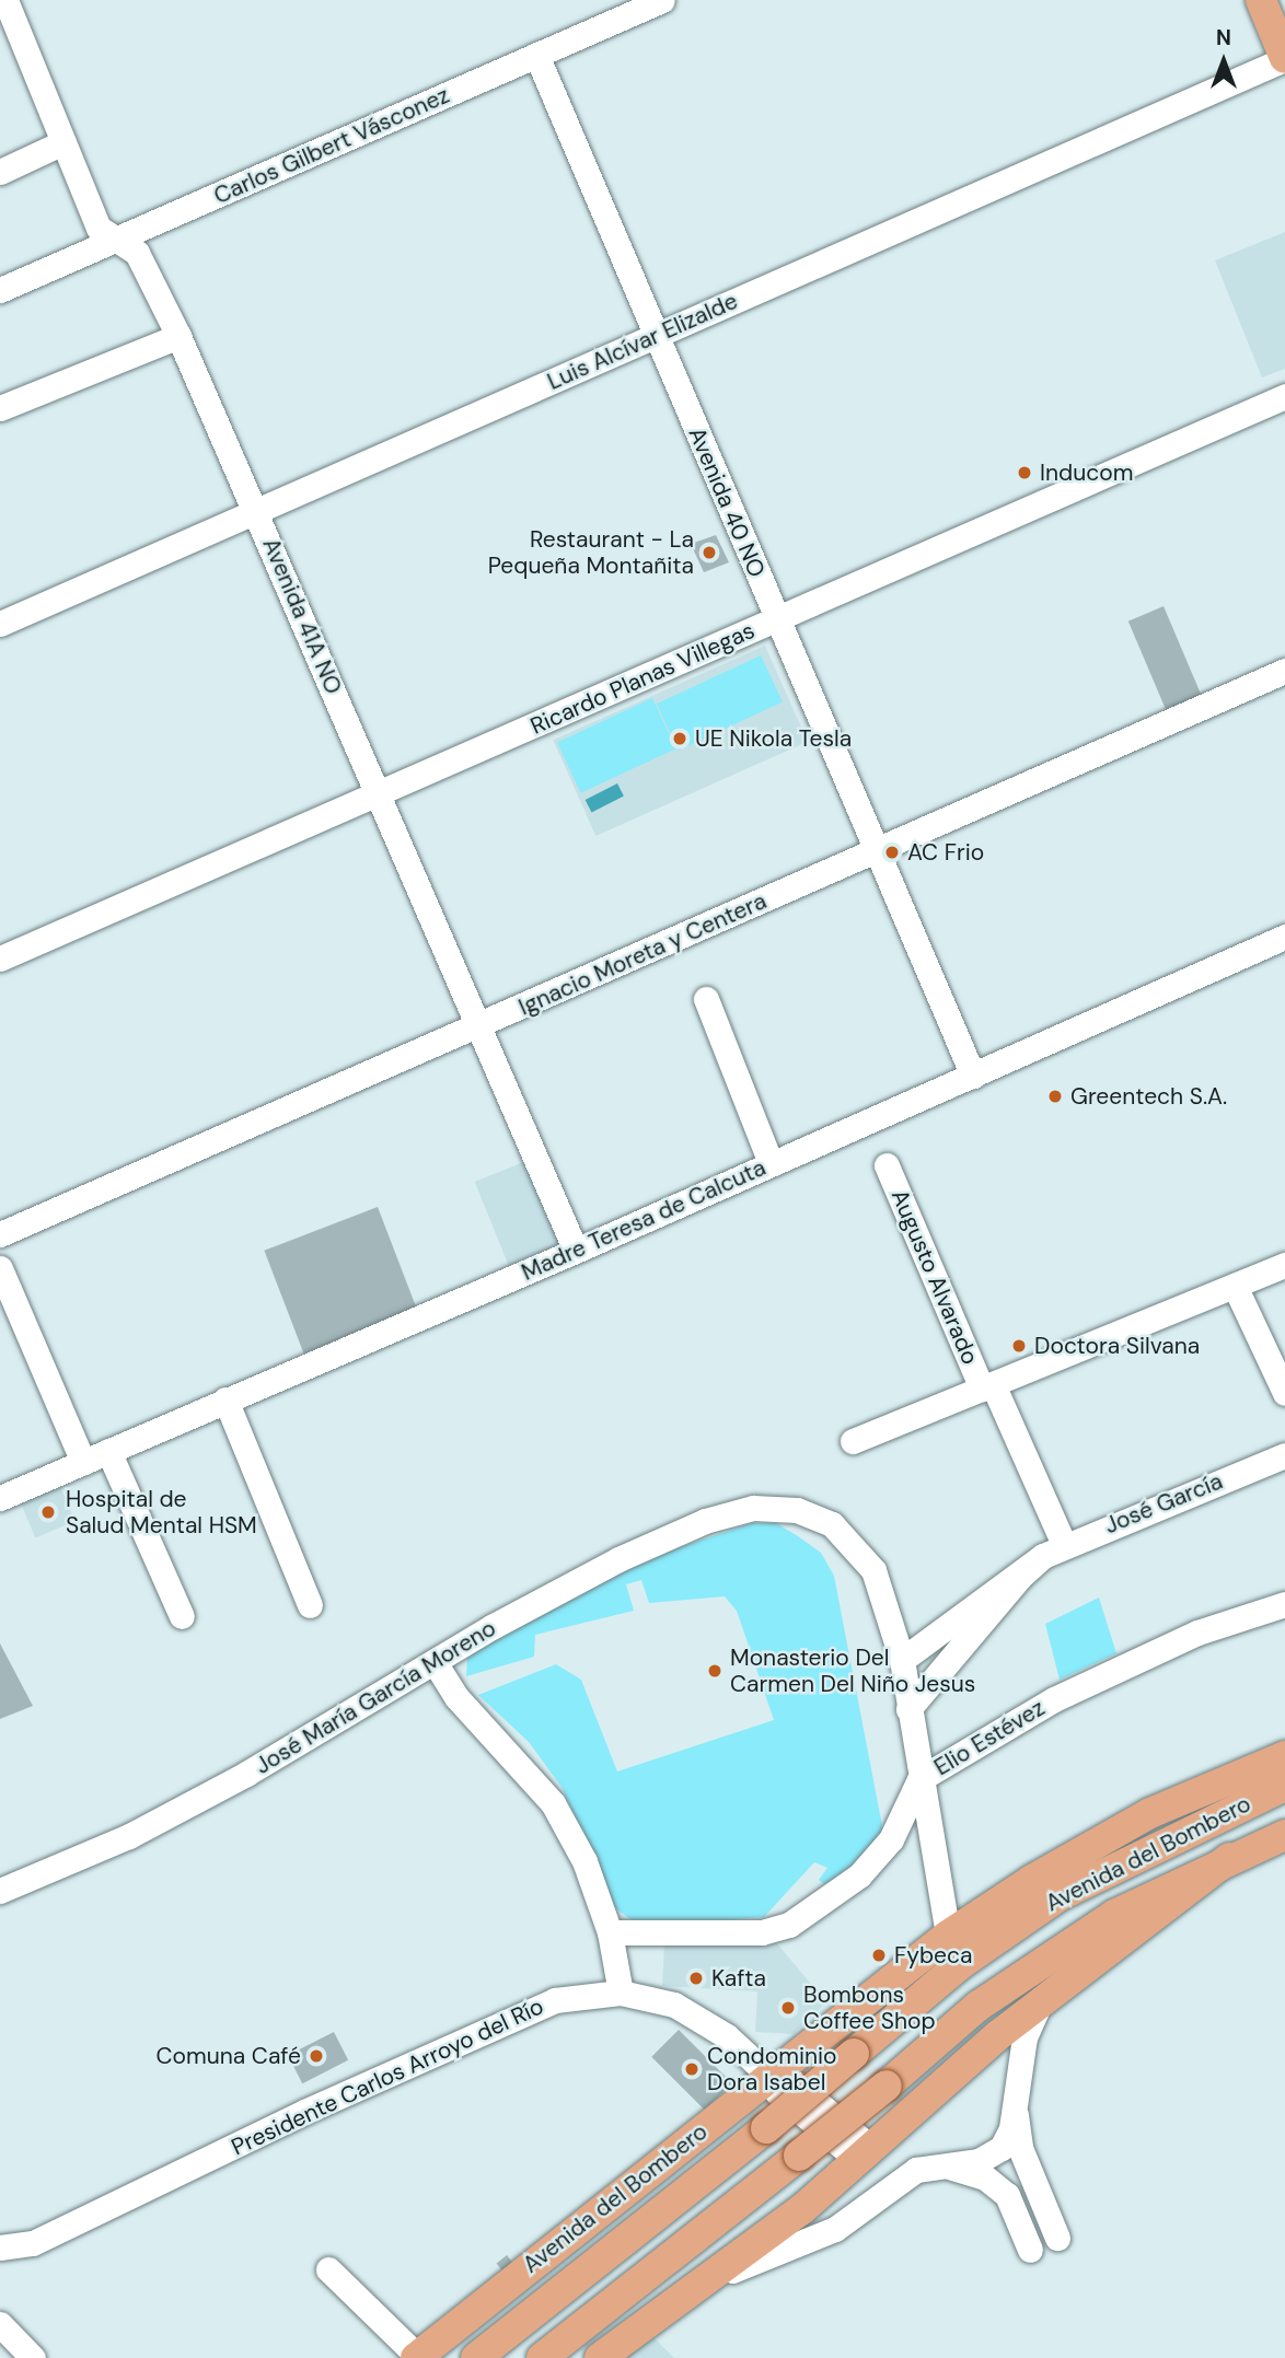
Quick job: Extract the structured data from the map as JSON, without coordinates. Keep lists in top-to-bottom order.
{
  "streets": {
    "main road": ["Avenida del Bombero"],
    "street": [
      "Carlos Gilbert Vásconez",
      "Luis Alcívar Elizalde",
      "Avenida 40 NO",
      "Avenida 41A NO",
      "Ricardo Planas Villegas",
      "Ignacio Moreta y Centera",
      "Madre Teresa de Calcuta",
      "Augusto Alvarado",
      "José García",
      "José María García Moreno",
      "Elio Estévez",
      "Presidente Carlos Arroyo del Río"
    ]
  },
  "crossings": [
    ["Carlos Gilbert Vásconez", "Avenida 40 NO"],
    ["Carlos Gilbert Vásconez", "Avenida 41A NO"],
    ["Luis Alcívar Elizalde", "Avenida 40 NO"],
    ["Luis Alcívar Elizalde", "Avenida 41A NO"],
    ["Avenida 40 NO", "Ricardo Planas Villegas"],
    ["Avenida 40 NO", "Ignacio Moreta y Centera"],
    ["Avenida 40 NO", "Madre Teresa de Calcuta"],
    ["Avenida 41A NO", "Ricardo Planas Villegas"],
    ["Avenida 41A NO", "Ignacio Moreta y Centera"],
    ["Avenida 41A NO", "Madre Teresa de Calcuta"],
    ["Augusto Alvarado", "José García"],
    ["José García", "José María García Moreno"],
    ["José María García Moreno", "Elio Estévez"],
    ["José María García Moreno", "Avenida del Bombero"],
    ["Avenida del Bombero", "Presidente Carlos Arroyo del Río"]
  ],
  "places": [
    "Inducom",
    "Restaurant - La Pequeña Montañita",
    "UE Nikola Tesla",
    "AC Frio",
    "Greentech S.A.",
    "Doctora Silvana",
    "Hospital de Salud Mental HSM",
    "Monasterio Del Carmen Del Niño Jesus",
    "Fybeca",
    "Kafta",
    "Bombons Coffee Shop",
    "Comuna Café",
    "Condominio Dora Isabel"
  ],
  "north": "top"
}
